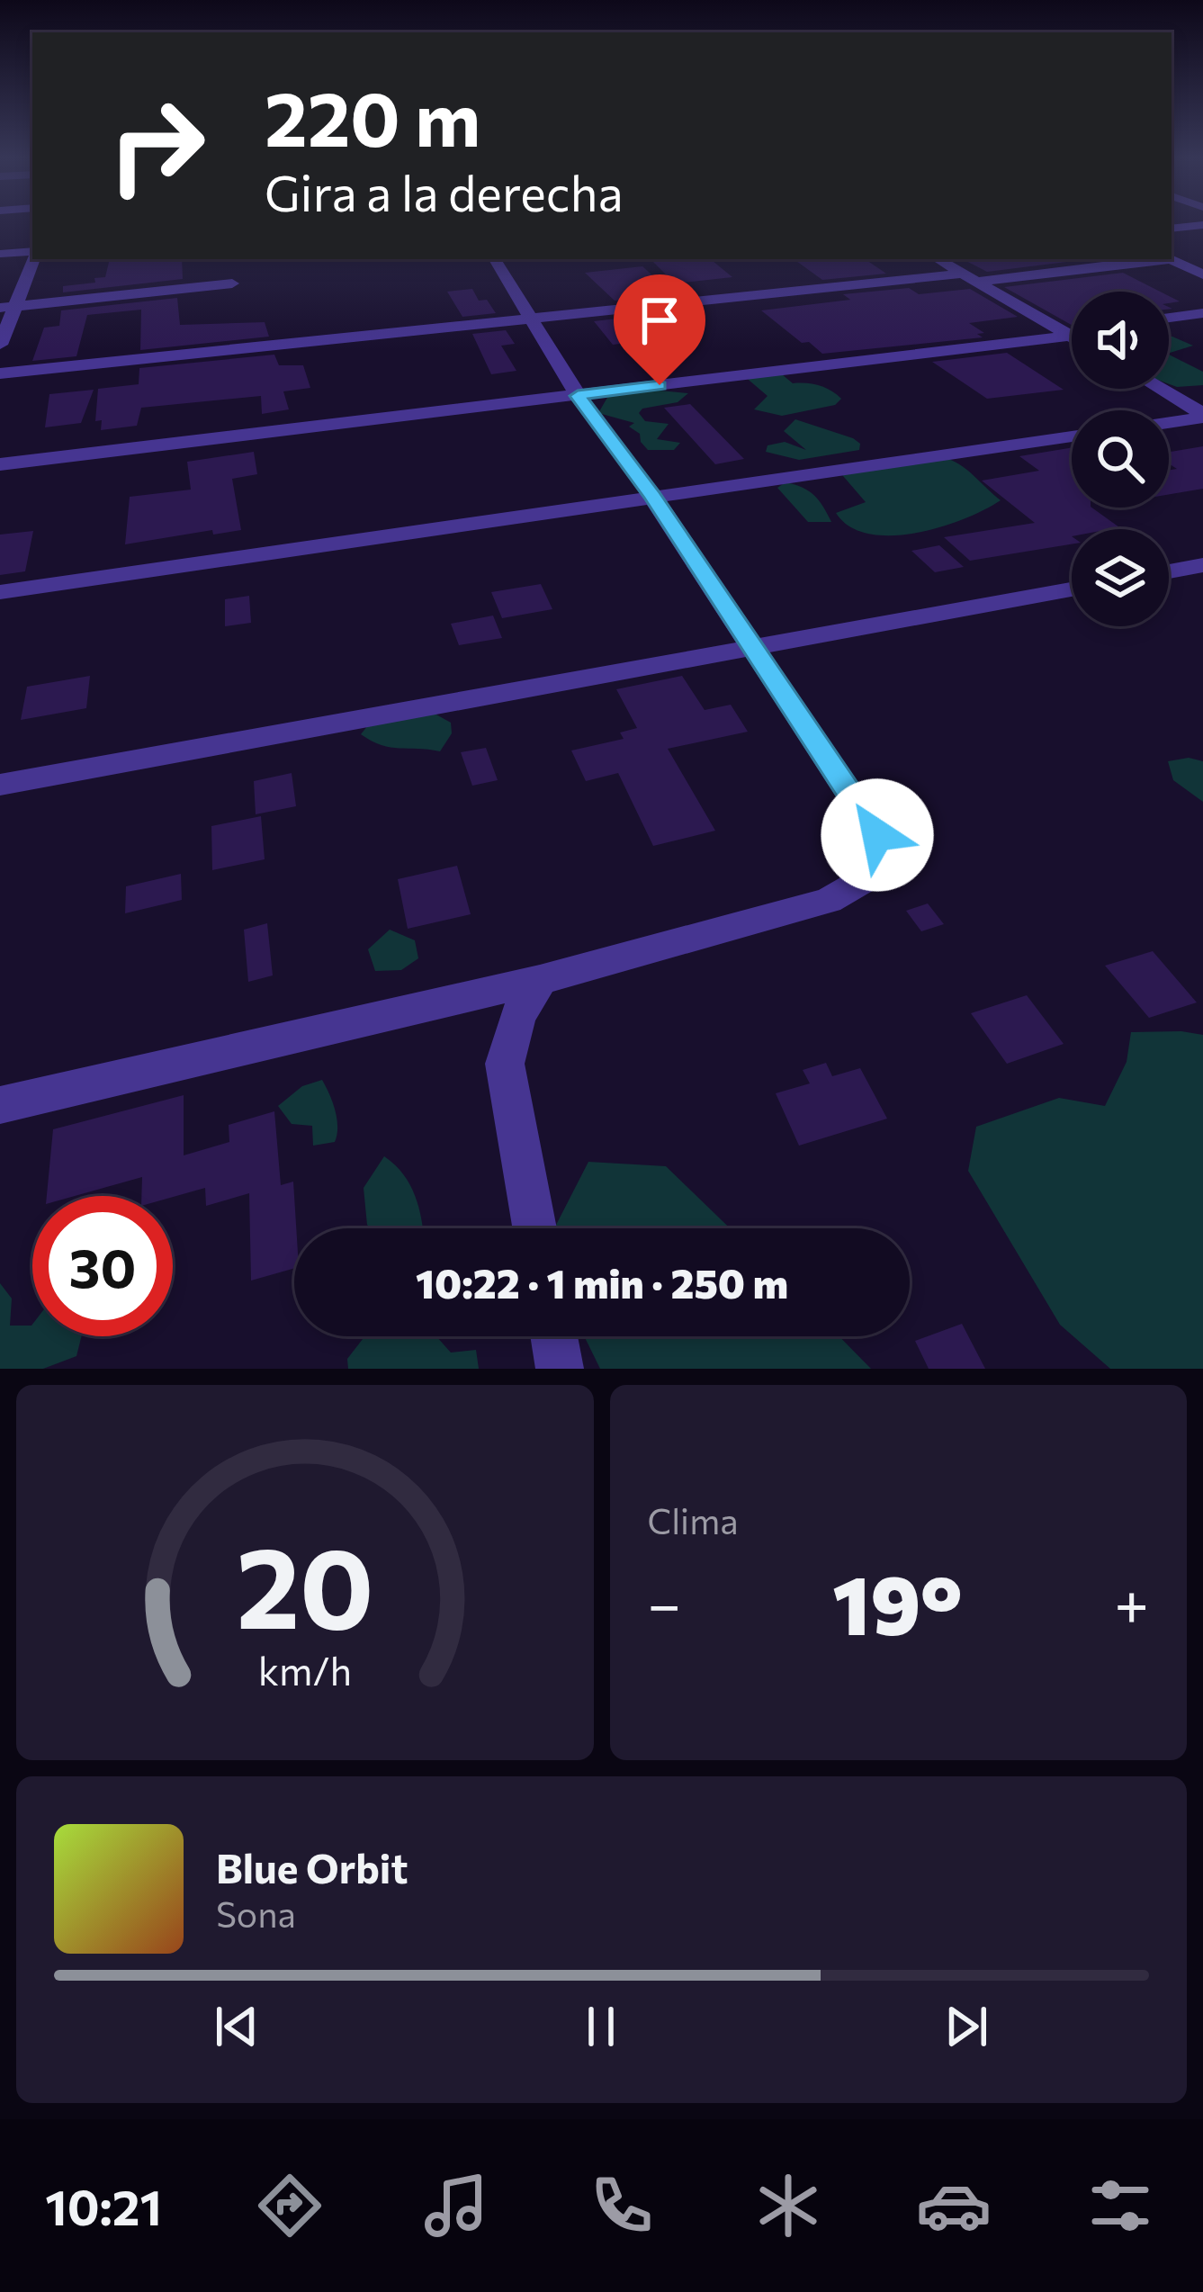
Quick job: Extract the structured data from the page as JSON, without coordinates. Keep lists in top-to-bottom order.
{
  "page": {
    "turn": ["220 m", "Gira a la derecha"],
    "limit": "30",
    "trip": "10:22 · 1 min · 250 m",
    "tile": "Clima",
    "heat": ["−", "19°", "+"],
    "song": ["Blue Orbit", "Sona"],
    "tabs": "10:21",
    "gauge": ["20", "km/h"]
  }
}
